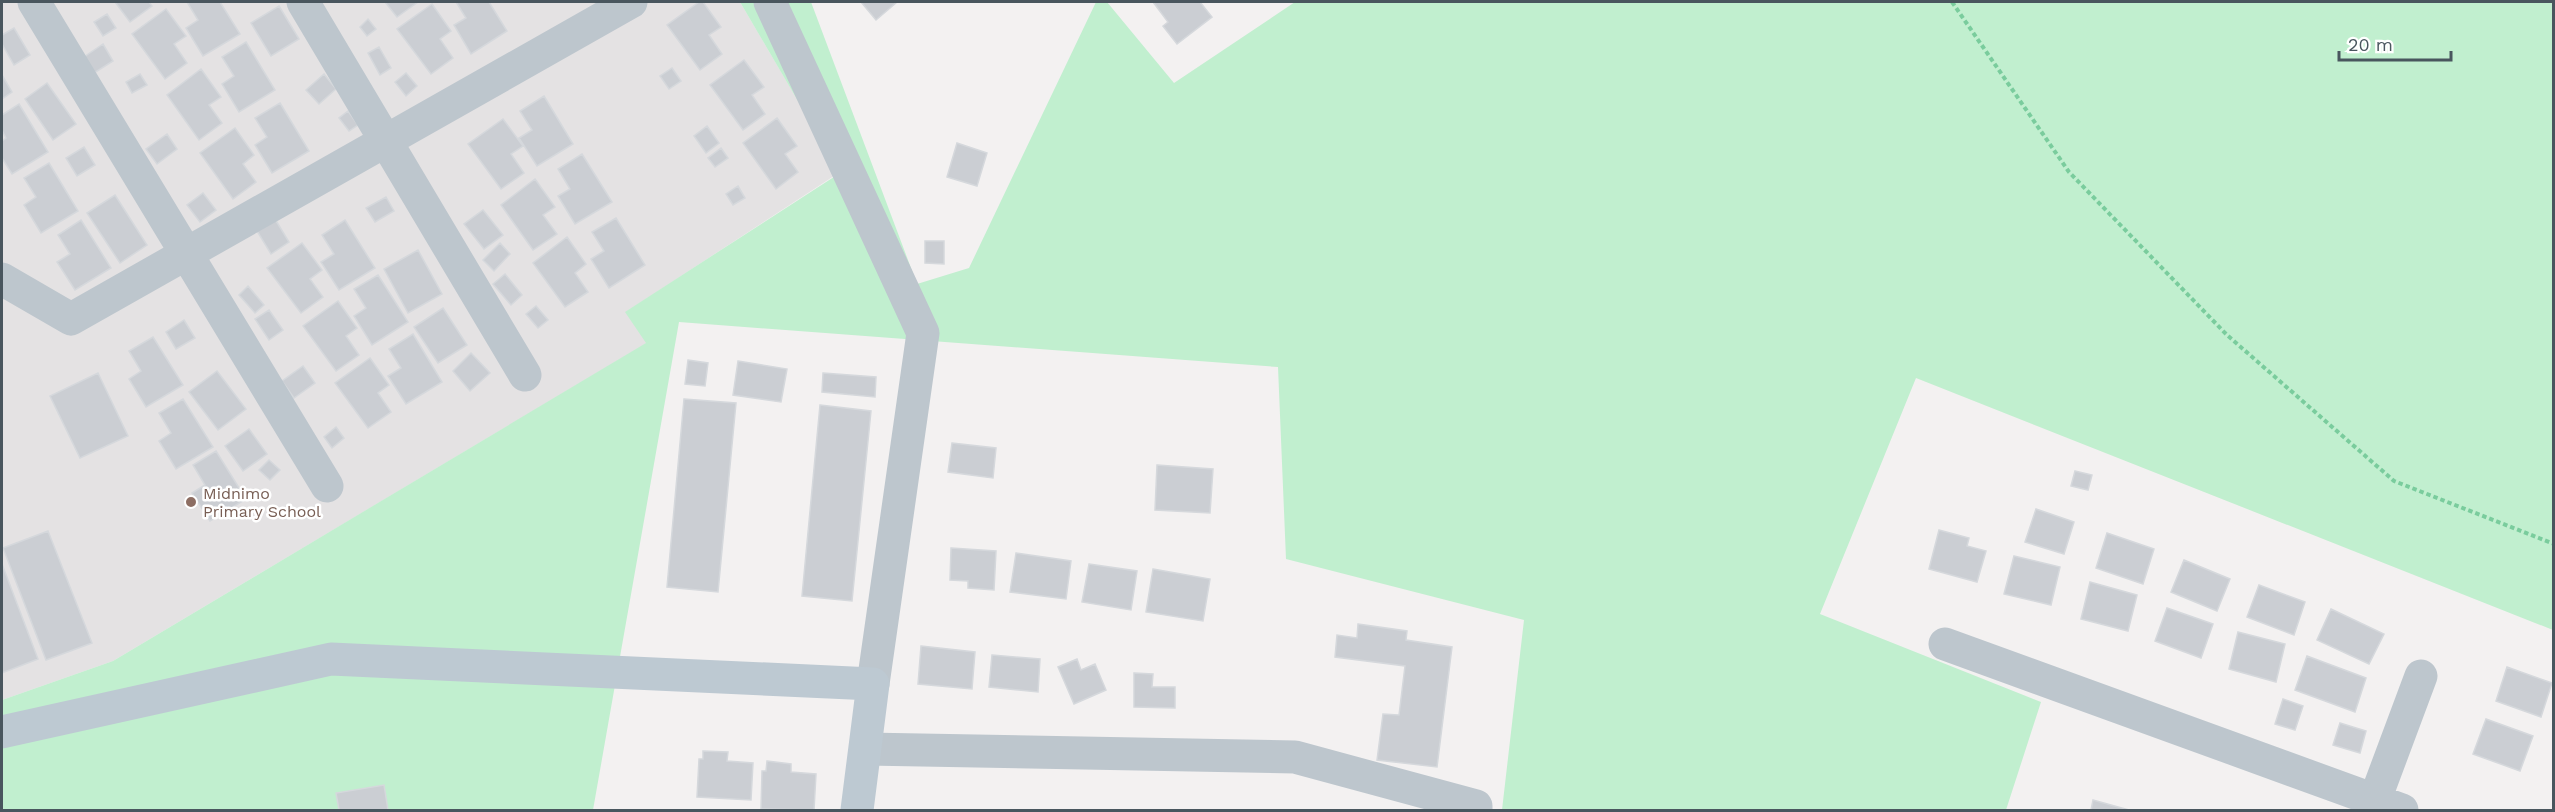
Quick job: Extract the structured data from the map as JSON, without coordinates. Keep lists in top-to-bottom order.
{
  "places": ["Midnimo Primary School"],
  "scale_bar": "20 m"
}
